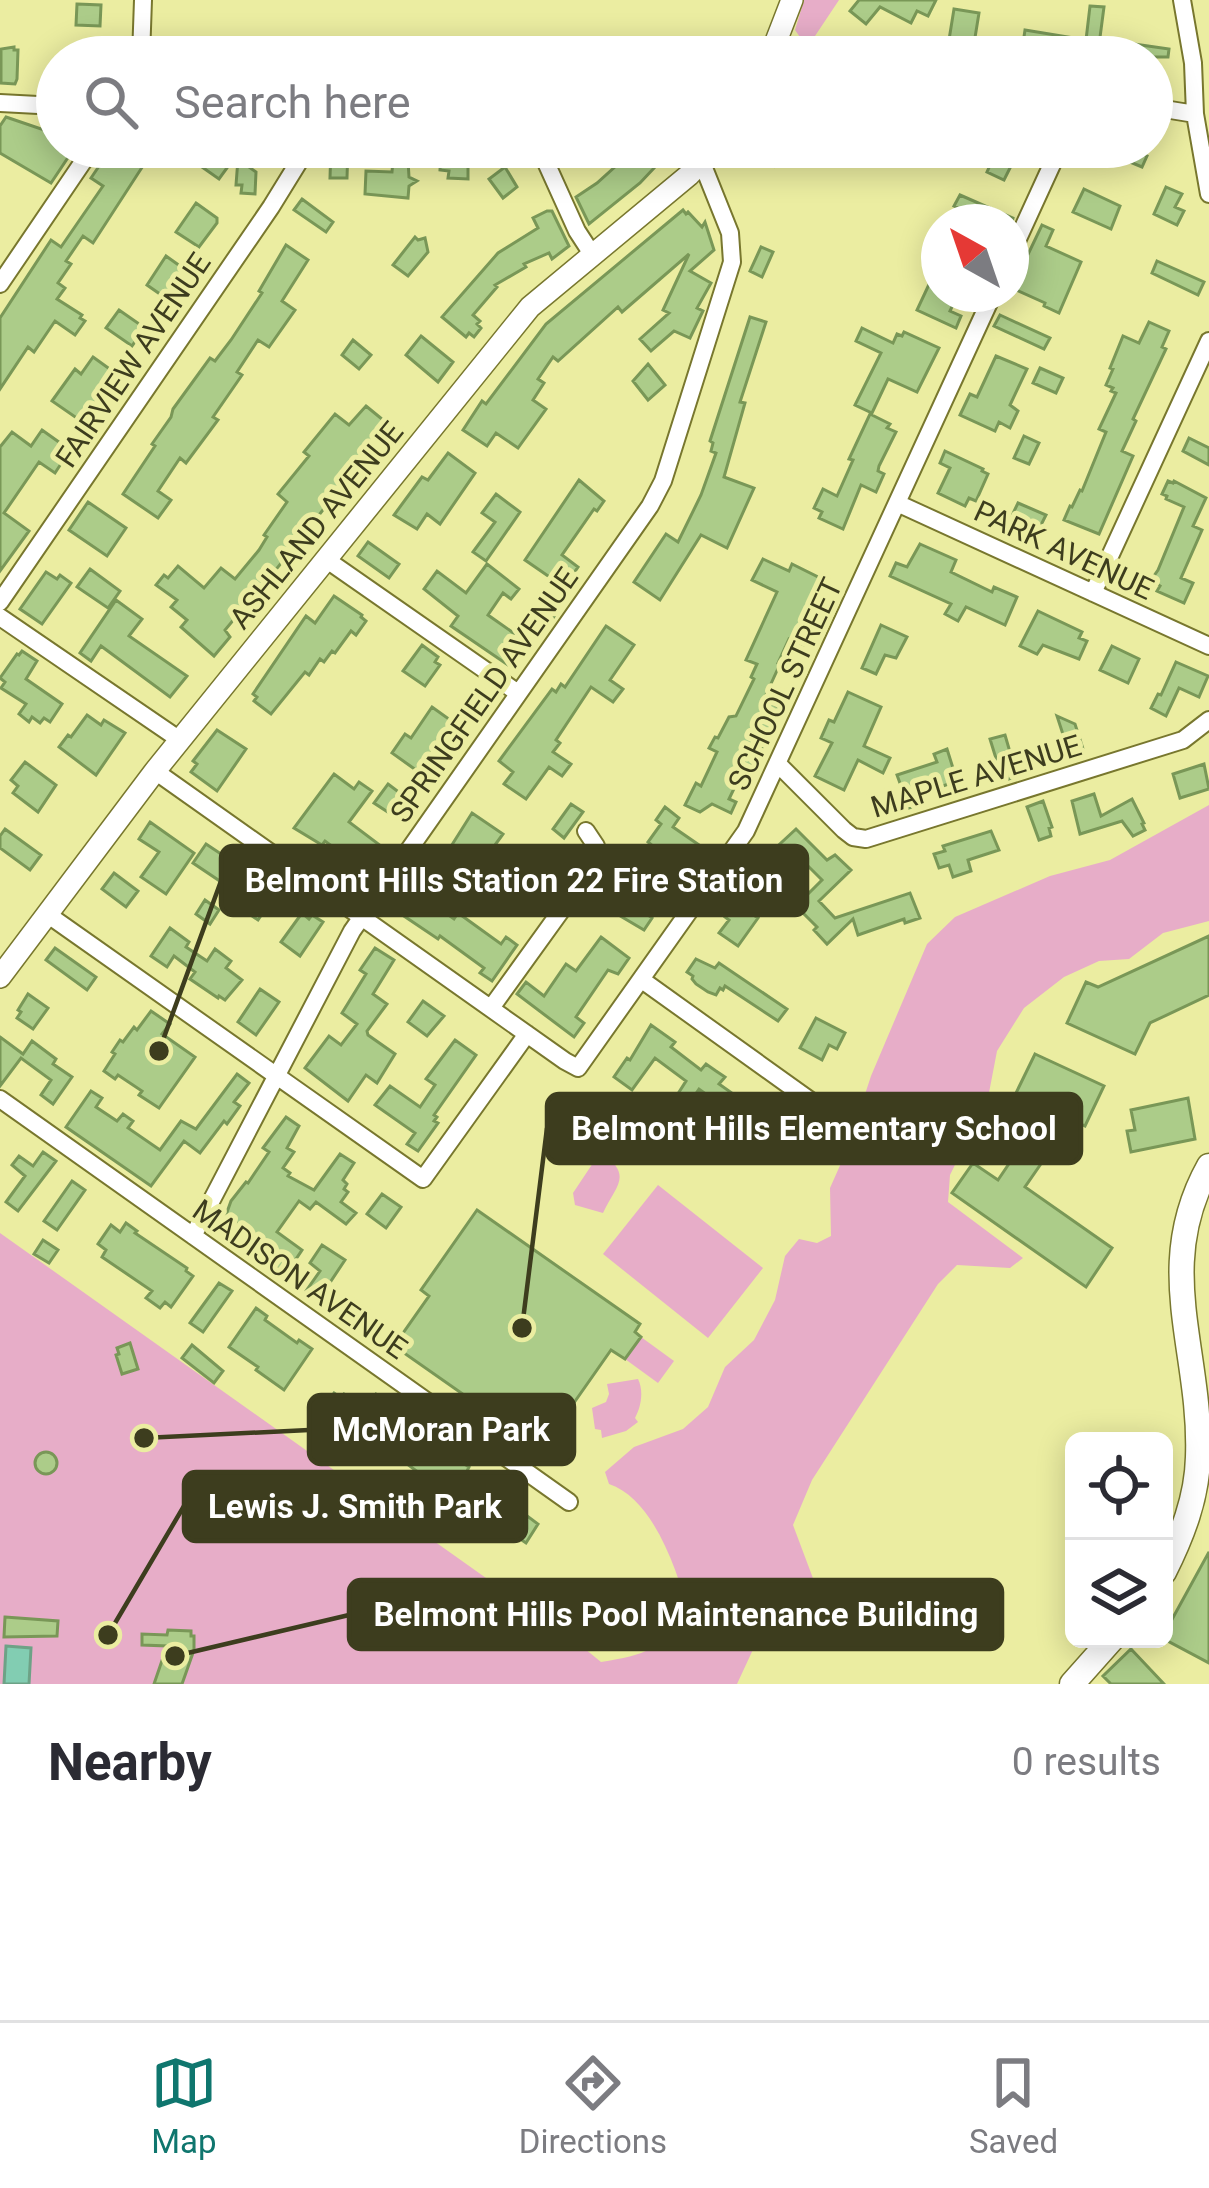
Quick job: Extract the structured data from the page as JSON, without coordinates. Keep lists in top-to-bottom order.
{
  "streets": {
    "street": [
      "FAIRVIEW AVENUE",
      "ASHLAND AVENUE",
      "PARK AVENUE",
      "SCHOOL STREET",
      "SPRINGFIELD AVENUE",
      "MAPLE AVENUE",
      "MADISON AVENUE"
    ]
  },
  "crossings": [
    ["PARK AVENUE", "SCHOOL STREET"],
    ["SCHOOL STREET", "MAPLE AVENUE"],
    ["SPRINGFIELD AVENUE", "MADISON AVENUE"]
  ],
  "places": [
    "Belmont Hills Station 22 Fire Station",
    "Belmont Hills Elementary School",
    "McMoran Park",
    "Lewis J. Smith Park",
    "Belmont Hills Pool Maintenance Building"
  ],
  "north": "top left",
  "page": {
    "search": "Search here",
    "heading": ["Nearby", "0 results"],
    "nav": ["Map", "Directions", "Saved"]
  }
}
